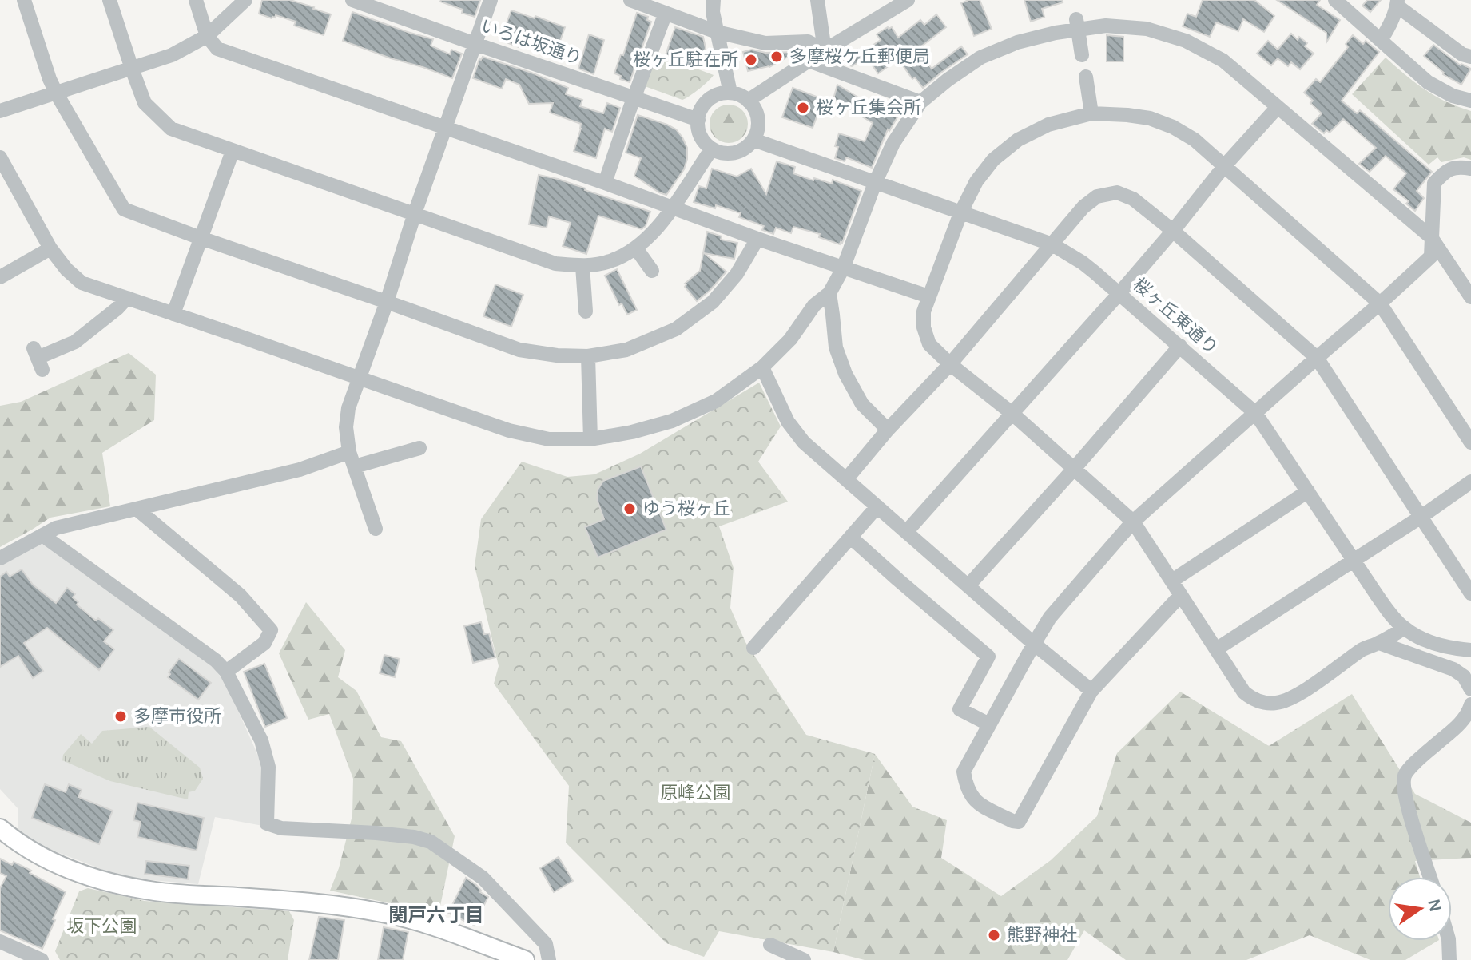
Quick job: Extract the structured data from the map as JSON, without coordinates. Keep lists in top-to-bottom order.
{
  "streets": {
    "street": ["いろは坂通り", "桜ヶ丘東通り"]
  },
  "crossings": [
    ["いろは坂通り", "桜ヶ丘東通り"]
  ],
  "districts": ["関戸六丁目"],
  "parks": ["原峰公園", "坂下公園"],
  "places": [
    "多摩桜ケ丘郵便局",
    "桜ヶ丘駐在所",
    "桜ヶ丘集会所",
    "ゆう桜ヶ丘",
    "多摩市役所",
    "熊野神社"
  ],
  "north": "right"
}
